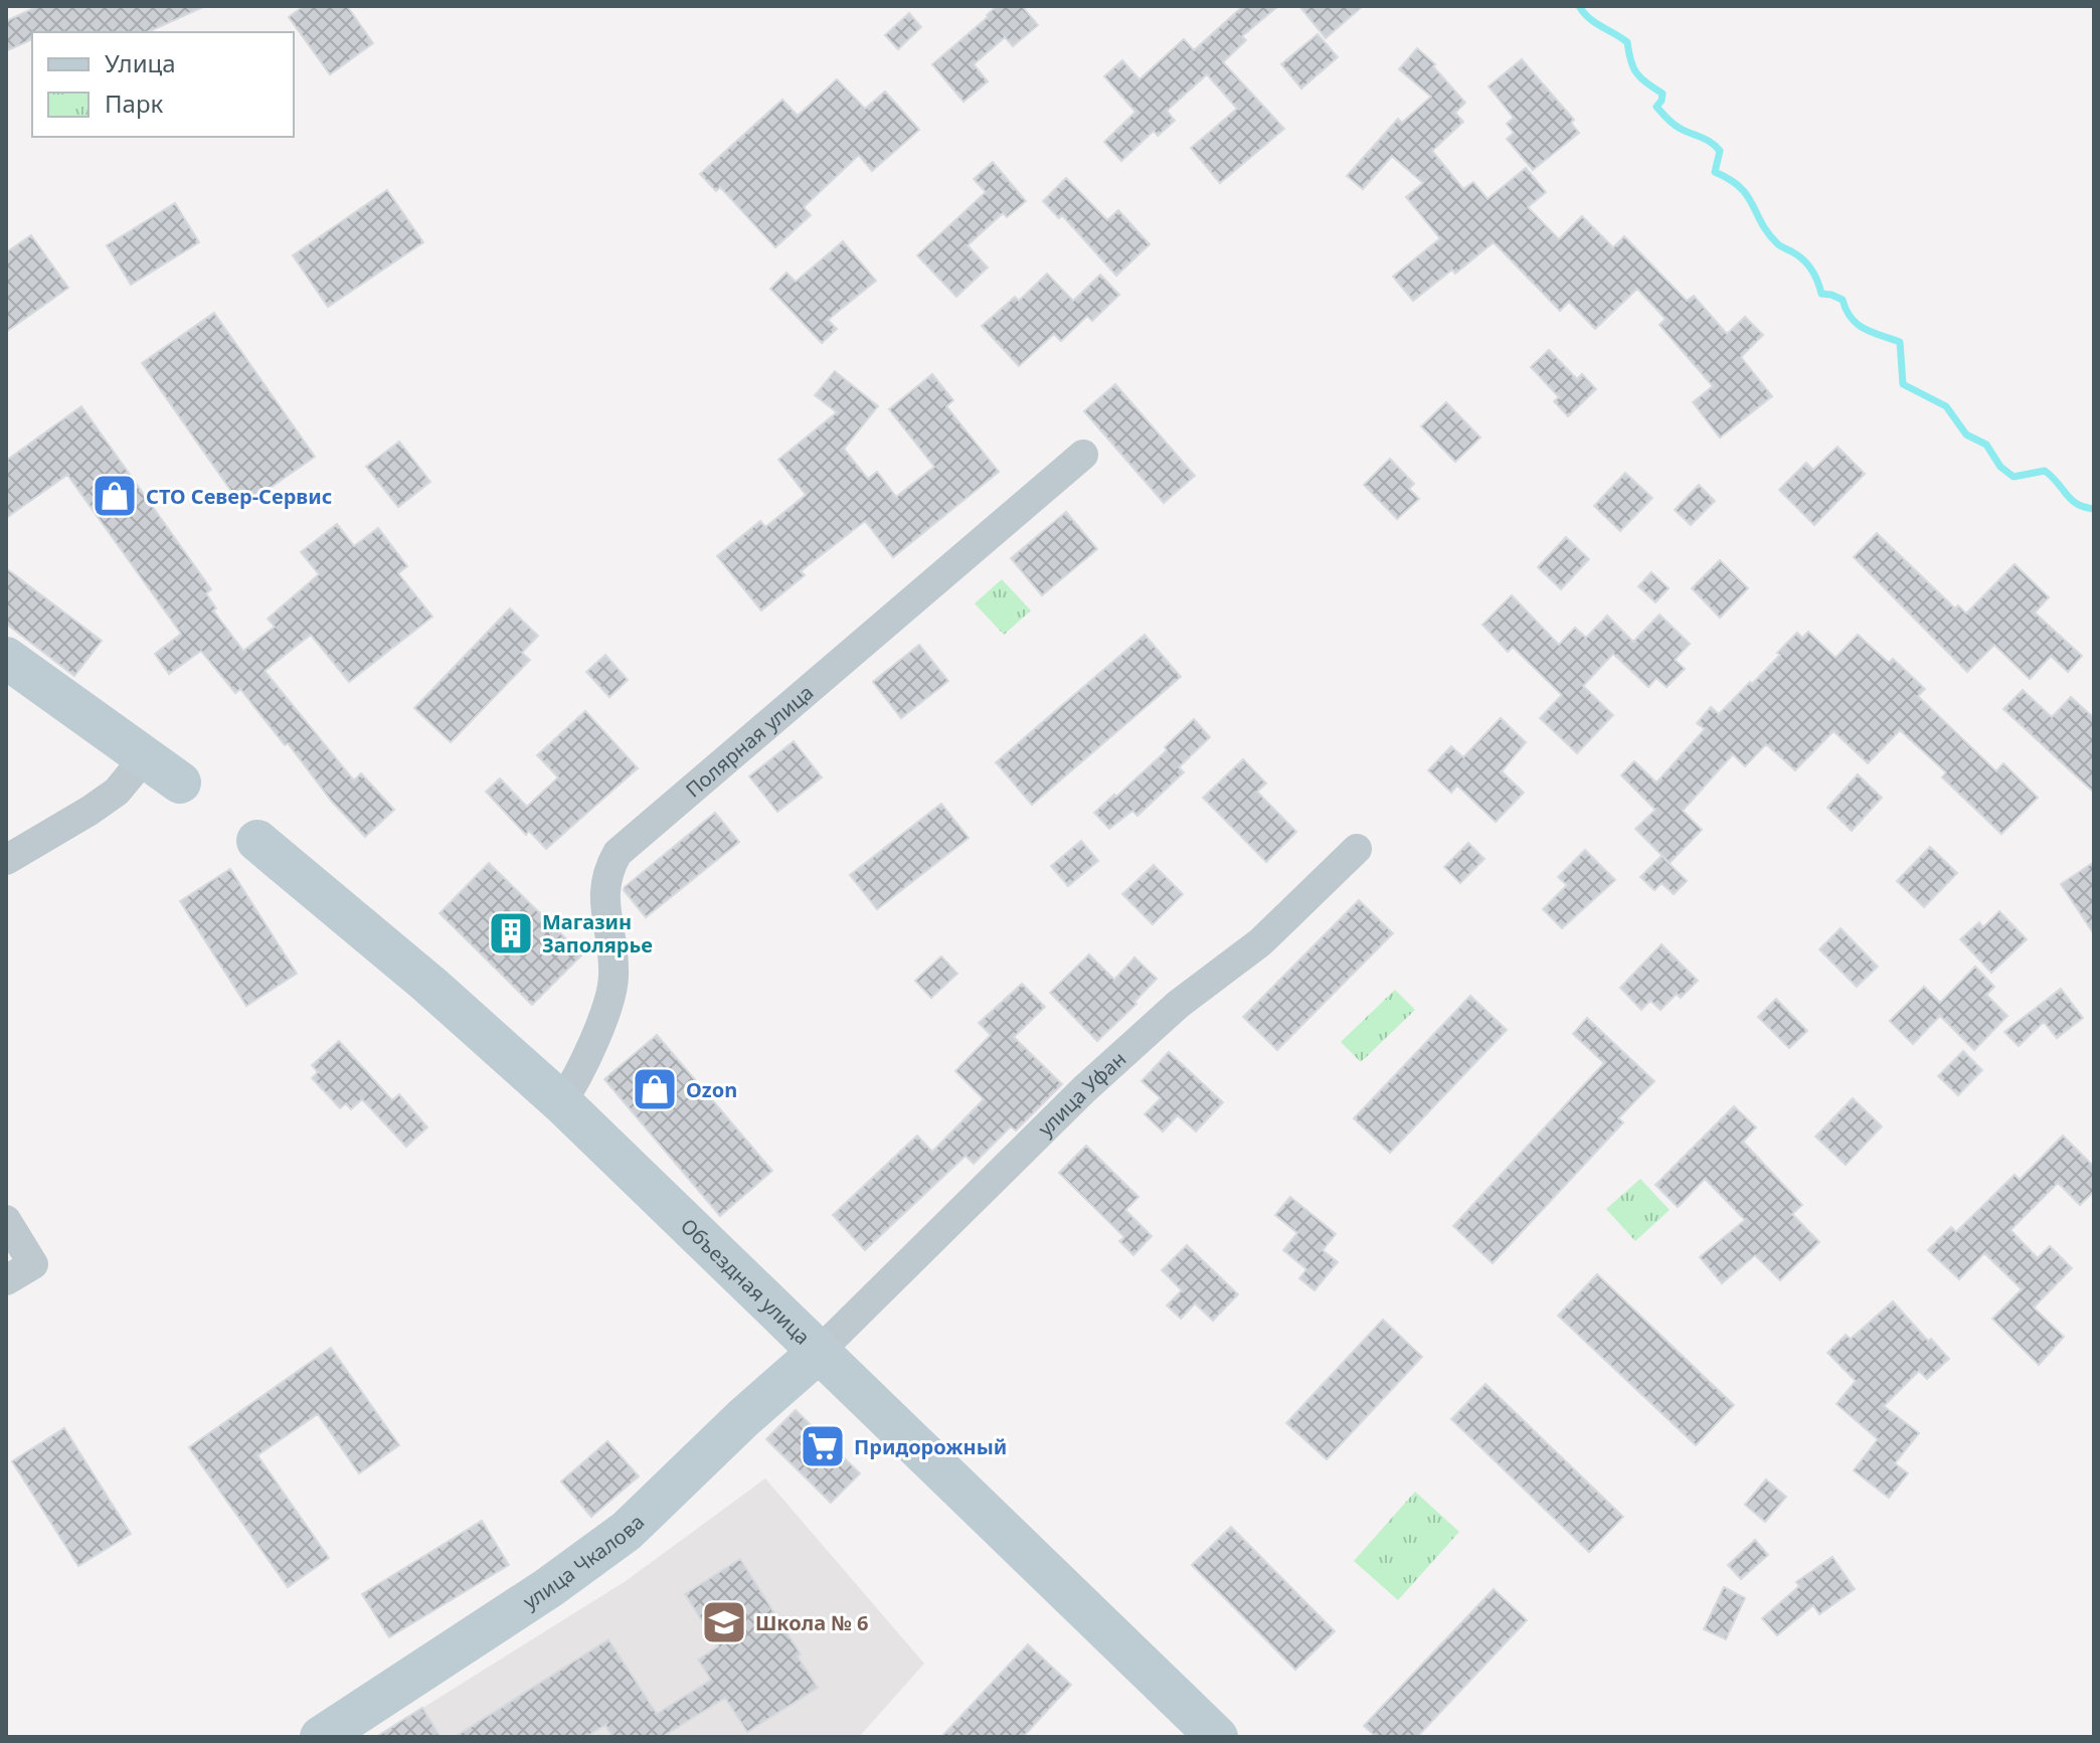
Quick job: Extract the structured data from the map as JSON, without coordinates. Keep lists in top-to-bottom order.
{
  "streets": {
    "main road": ["Объездная улица", "улица Чкалова"],
    "street": ["Полярная улица", "улица Уфан"]
  },
  "crossings": [
    ["Полярная улица", "Объездная улица"],
    ["улица Уфан", "Объездная улица"],
    ["улица Уфан", "улица Чкалова"],
    ["Объездная улица", "улица Чкалова"]
  ],
  "places": {
    "shop": ["СТО Север-Сервис", "Ozon"],
    "building": ["Магазин Заполярье"],
    "supermarket": ["Придорожный"],
    "school or university": ["Школа № 6"]
  },
  "legend": ["Улица", "Парк"]
}
